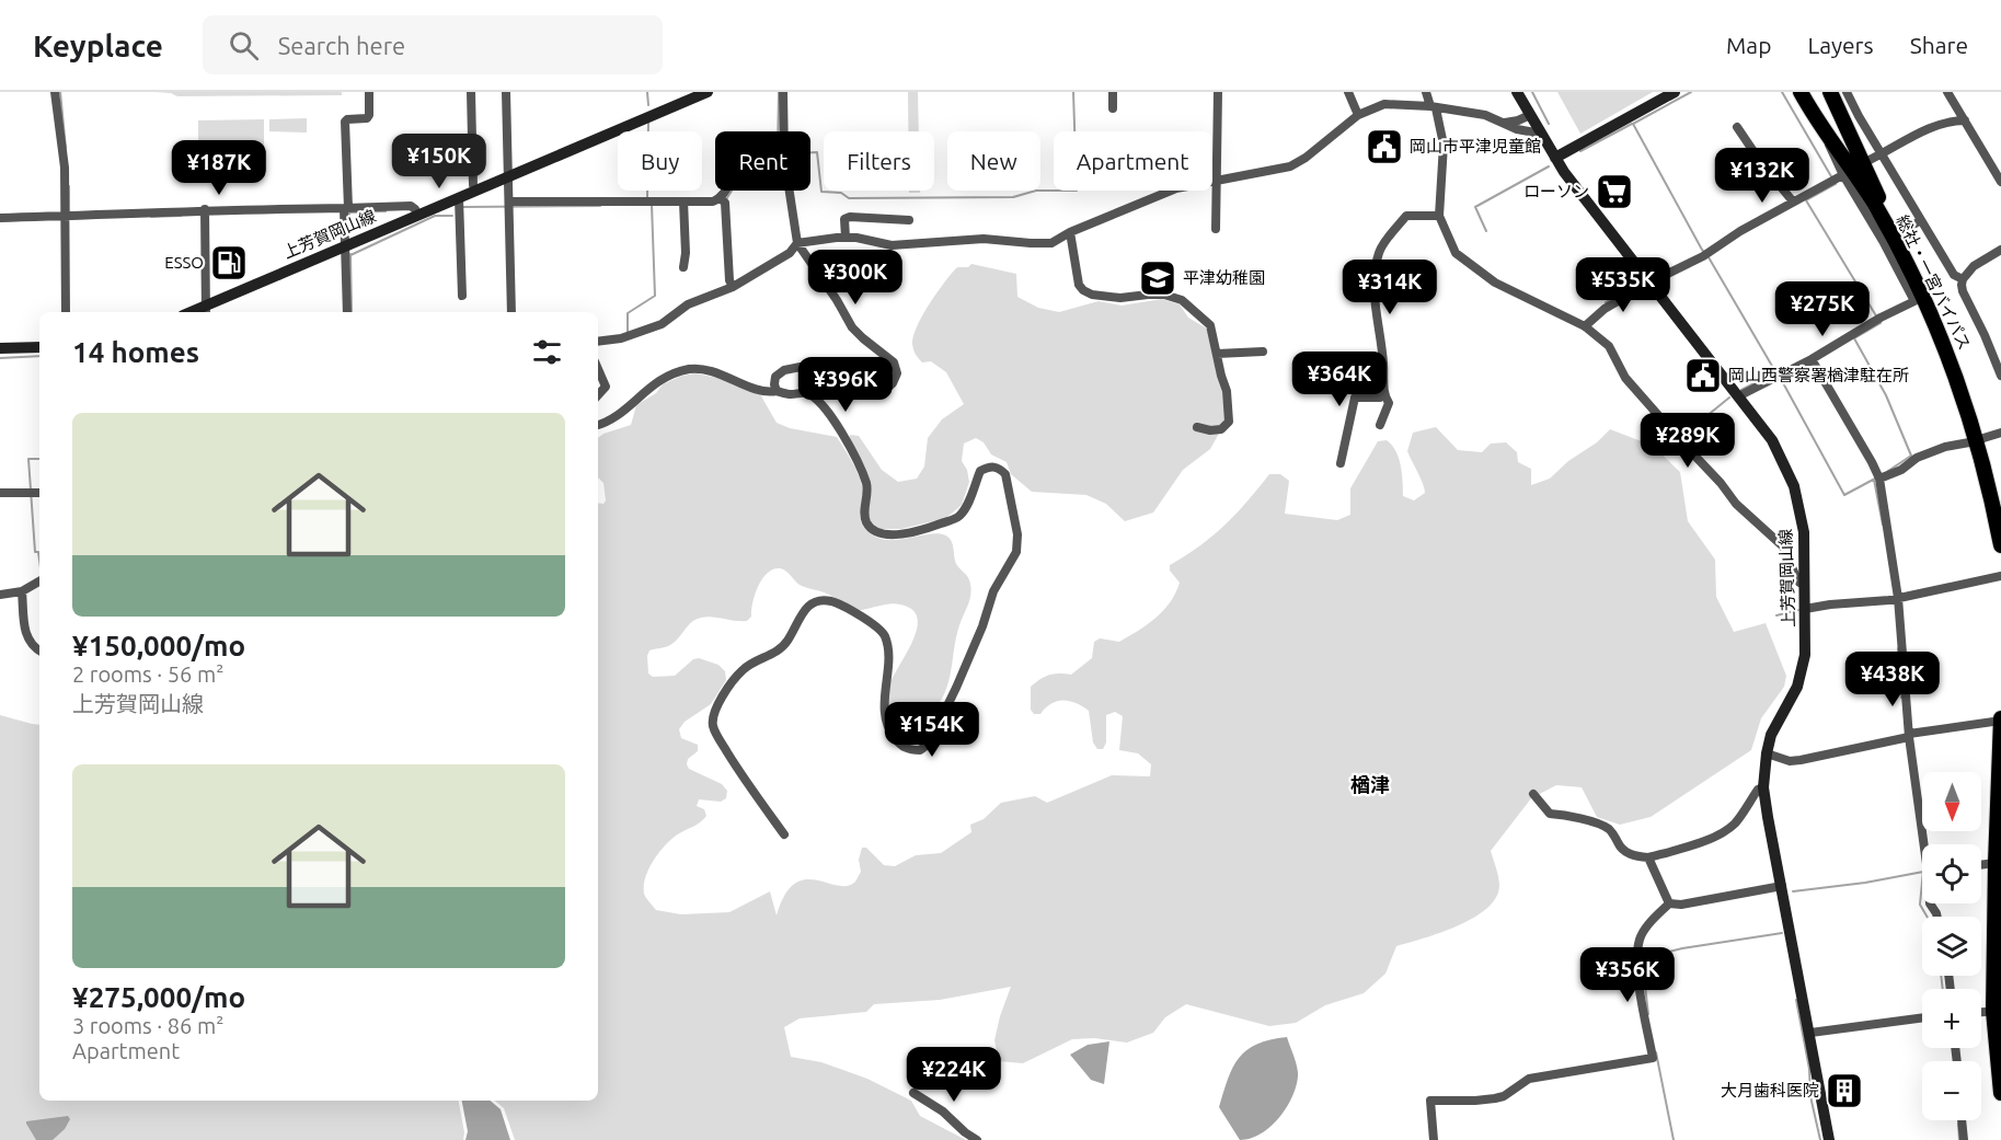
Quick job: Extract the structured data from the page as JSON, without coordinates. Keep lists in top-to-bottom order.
{
  "streets": {
    "highway": ["総社・一宮バイパス"],
    "main road": ["上芳賀岡山線"]
  },
  "districts": ["楢津"],
  "places": {
    "public building": ["岡山市平津児童館", "岡山西警察署楢津駐在所"],
    "supermarket": ["ローソン"],
    "fuel station": ["ESSO"],
    "school or university": ["平津幼稚園"],
    "building": ["大月歯科医院"]
  },
  "north": "bottom",
  "page": {
    "header": "Keyplace",
    "search": "Search here",
    "nav": ["Map", "Layers", "Share"],
    "chip": [
      "Buy",
      "Rent",
      "Filters",
      "New",
      "Apartment"
    ],
    "price": [
      "¥150K",
      "¥187K",
      "¥132K",
      "¥300K",
      "¥535K",
      "¥314K",
      "¥275K",
      "¥364K",
      "¥396K",
      "¥289K",
      "¥438K",
      "¥154K",
      "¥356K",
      "¥224K"
    ],
    "heading": "14 homes",
    "list": [
      {
        "name": "¥150,000/mo",
        "note": "2 rooms · 56 m² · 上芳賀岡山線"
      },
      {
        "name": "¥275,000/mo",
        "note": "3 rooms · 86 m² · Apartment"
      }
    ],
    "map_buttons": ["+", "−"]
  }
}
